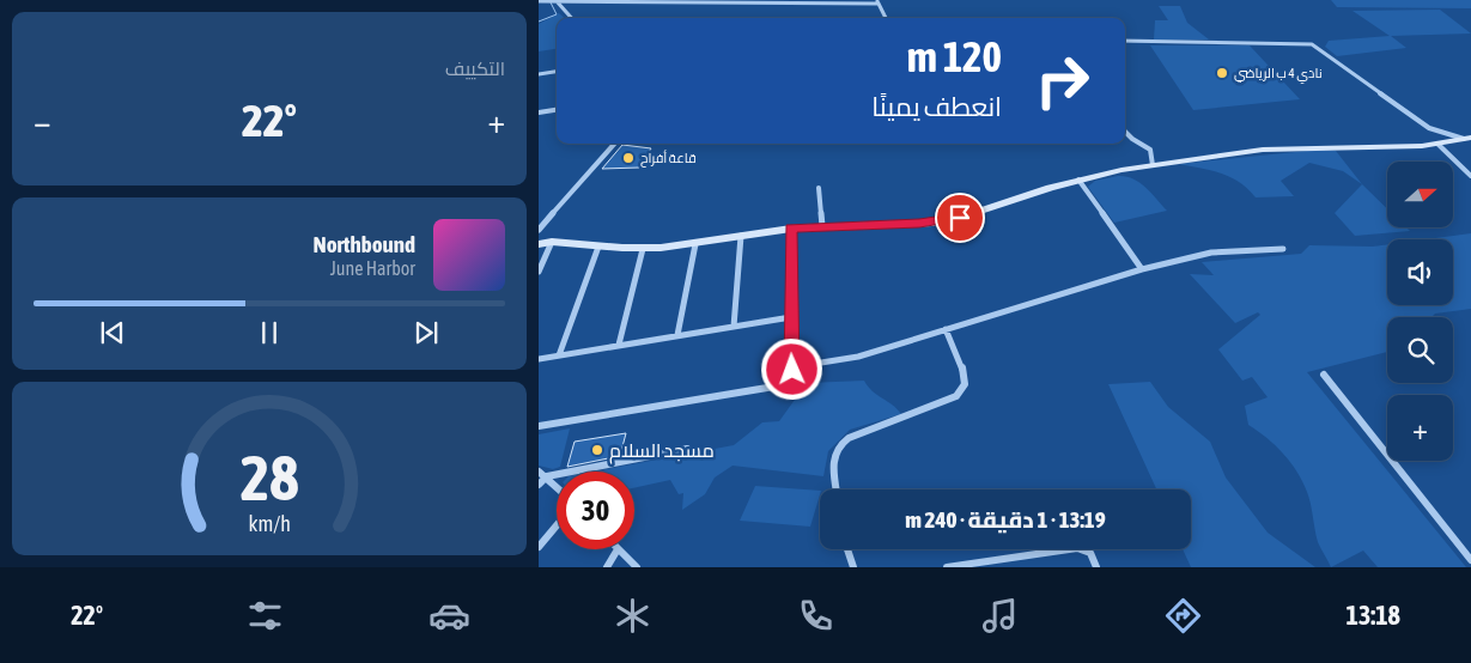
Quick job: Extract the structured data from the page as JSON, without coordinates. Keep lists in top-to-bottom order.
{
  "places": ["نادي 4 ب الرياضي", "قاعة أفراح", "مسجد السلام"],
  "north": "right",
  "page": {
    "tile": "التكييف",
    "turn": ["120 m", "انعطف يمينًا"],
    "heat": ["−", "22°", "+"],
    "map_buttons": "+",
    "song": ["Northbound", "June Harbor"],
    "limit": "30",
    "trip": "13:19 · 1 دقيقة · 240 m",
    "tabs": ["13:18", "22°"],
    "gauge": ["28", "km/h"]
  }
}
